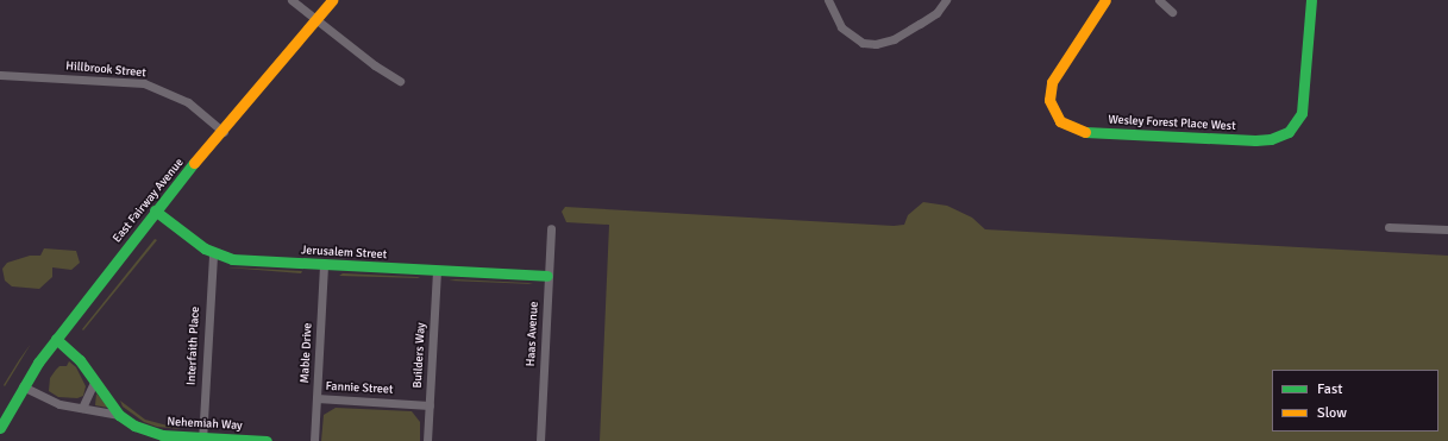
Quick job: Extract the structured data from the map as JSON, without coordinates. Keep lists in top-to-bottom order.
{
  "streets": {
    "street": [
      "Hillbrook Street",
      "Wesley Forest Place West",
      "East Fairway Avenue",
      "Jerusalem Street",
      "Haas Avenue",
      "Interfaith Place",
      "Mable Drive",
      "Builders Way",
      "Fannie Street",
      "Nehemiah Way"
    ]
  },
  "crossings": [
    ["Hillbrook Street", "East Fairway Avenue"],
    ["East Fairway Avenue", "Jerusalem Street"],
    ["East Fairway Avenue", "Nehemiah Way"],
    ["Jerusalem Street", "Haas Avenue"],
    ["Jerusalem Street", "Interfaith Place"],
    ["Jerusalem Street", "Mable Drive"],
    ["Jerusalem Street", "Builders Way"],
    ["Interfaith Place", "Nehemiah Way"],
    ["Mable Drive", "Fannie Street"],
    ["Builders Way", "Fannie Street"]
  ],
  "legend": ["Fast", "Slow"]
}
